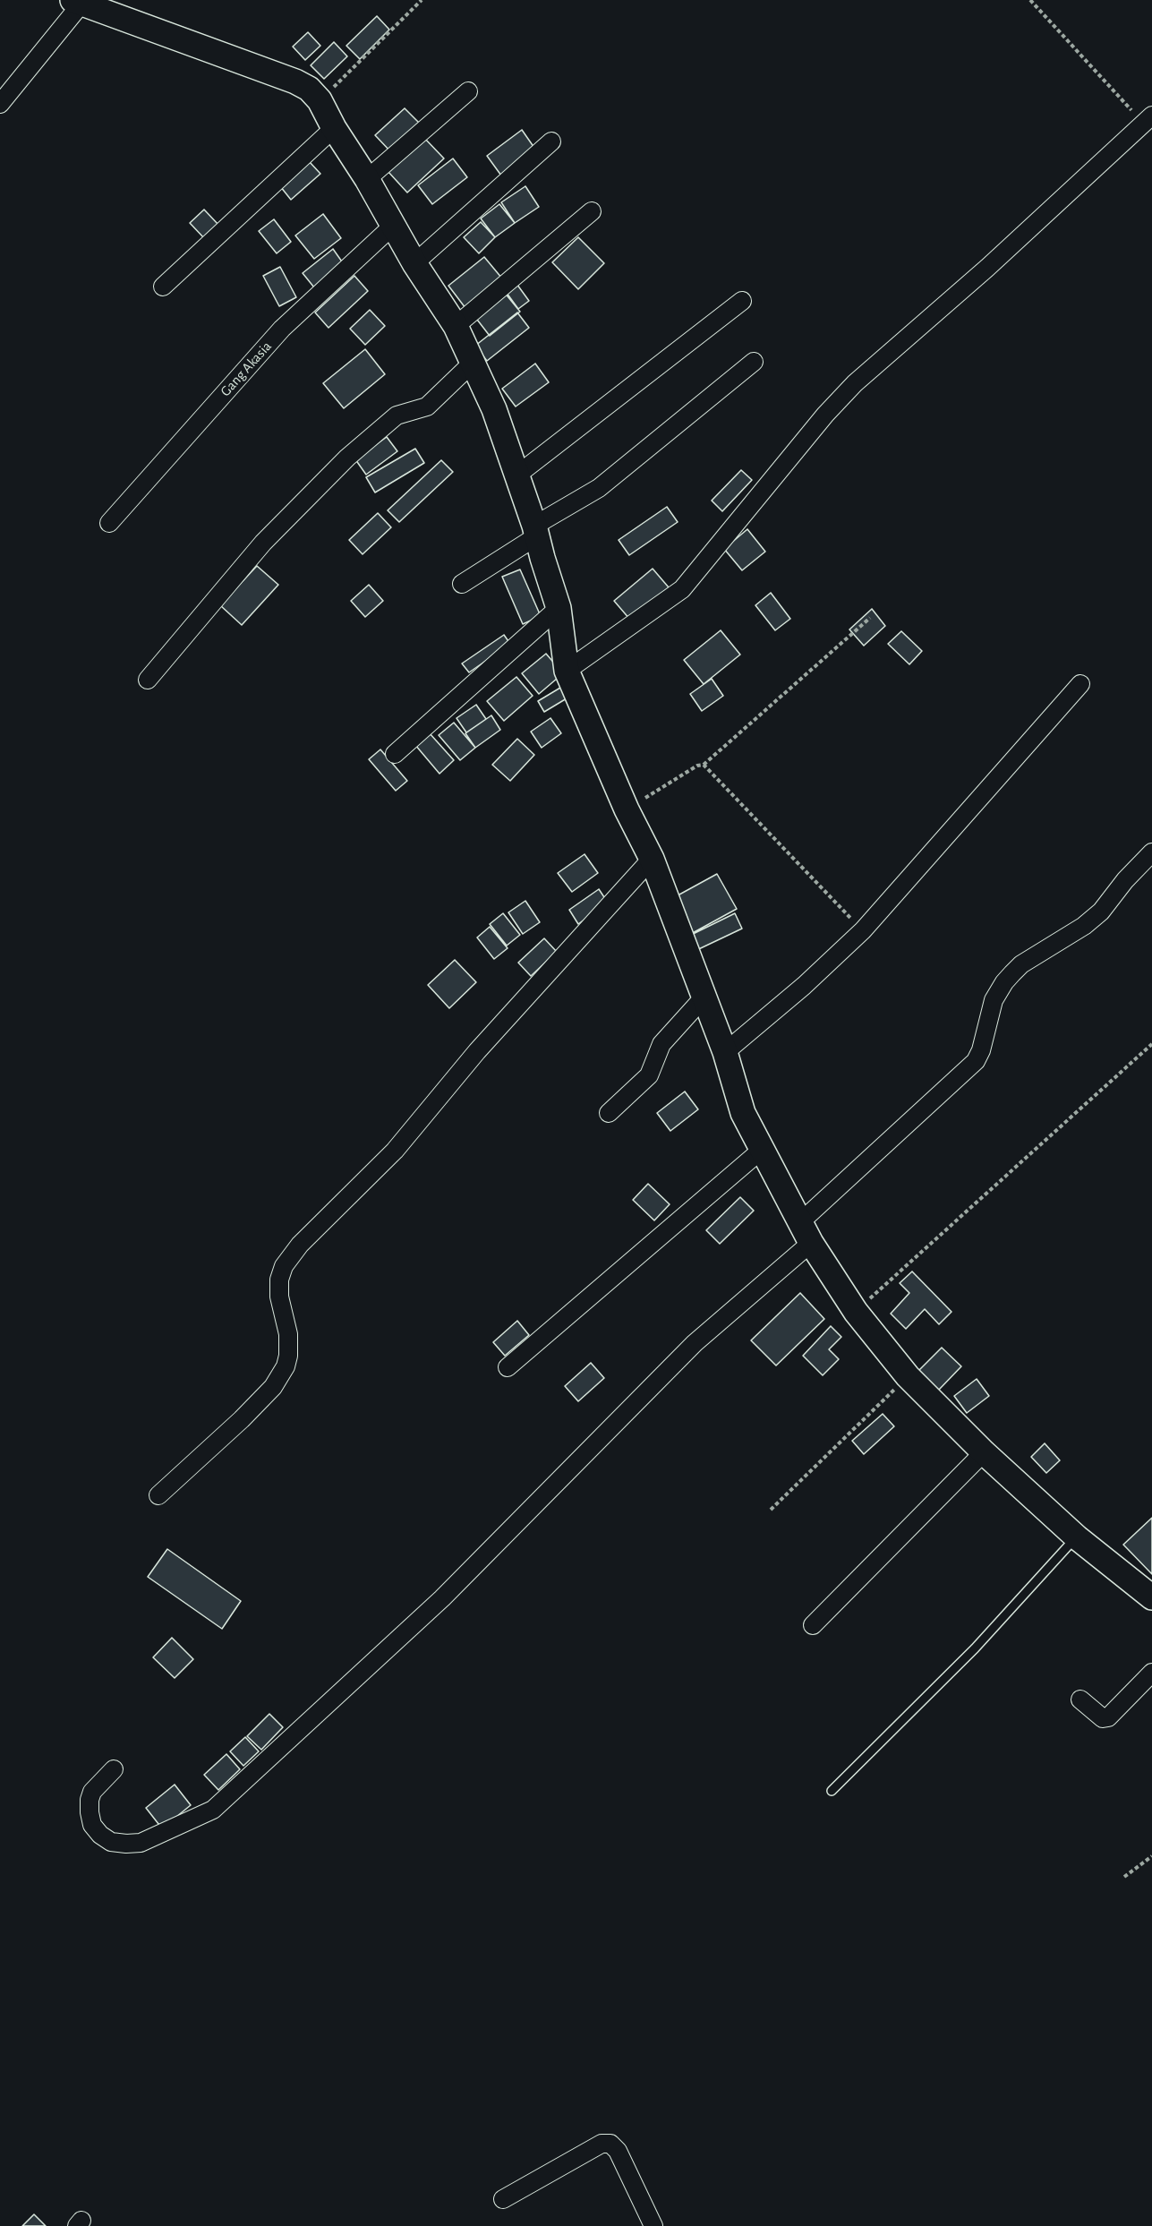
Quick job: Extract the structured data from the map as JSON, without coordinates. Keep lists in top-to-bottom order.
{
  "streets": {
    "street": ["Gang Akasia"]
  }
}
